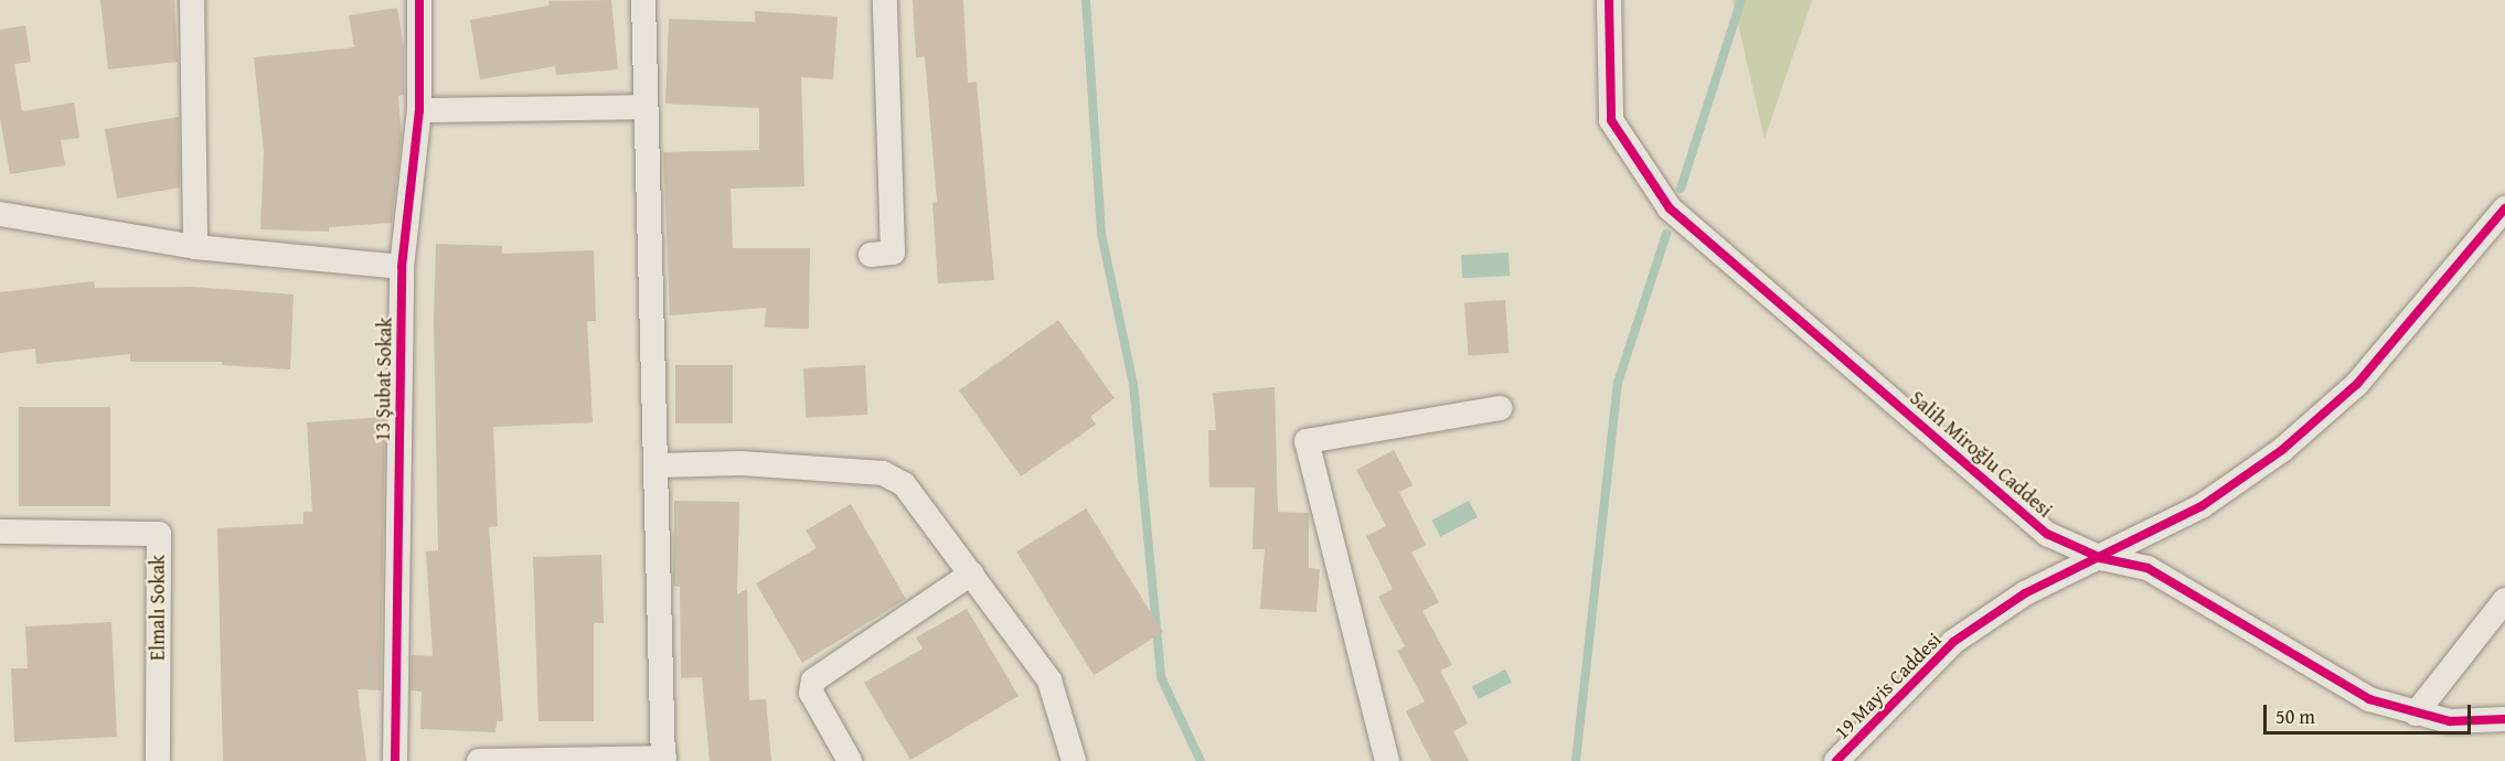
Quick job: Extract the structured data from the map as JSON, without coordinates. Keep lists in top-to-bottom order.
{
  "streets": {
    "street": [
      "13 Şubat Sokak",
      "Salih Miroğlu Caddesi",
      "Elmalı Sokak",
      "19 Mayis Caddesi"
    ]
  },
  "crossings": [
    ["Salih Miroğlu Caddesi", "19 Mayis Caddesi"]
  ],
  "scale_bar": "50 m"
}
